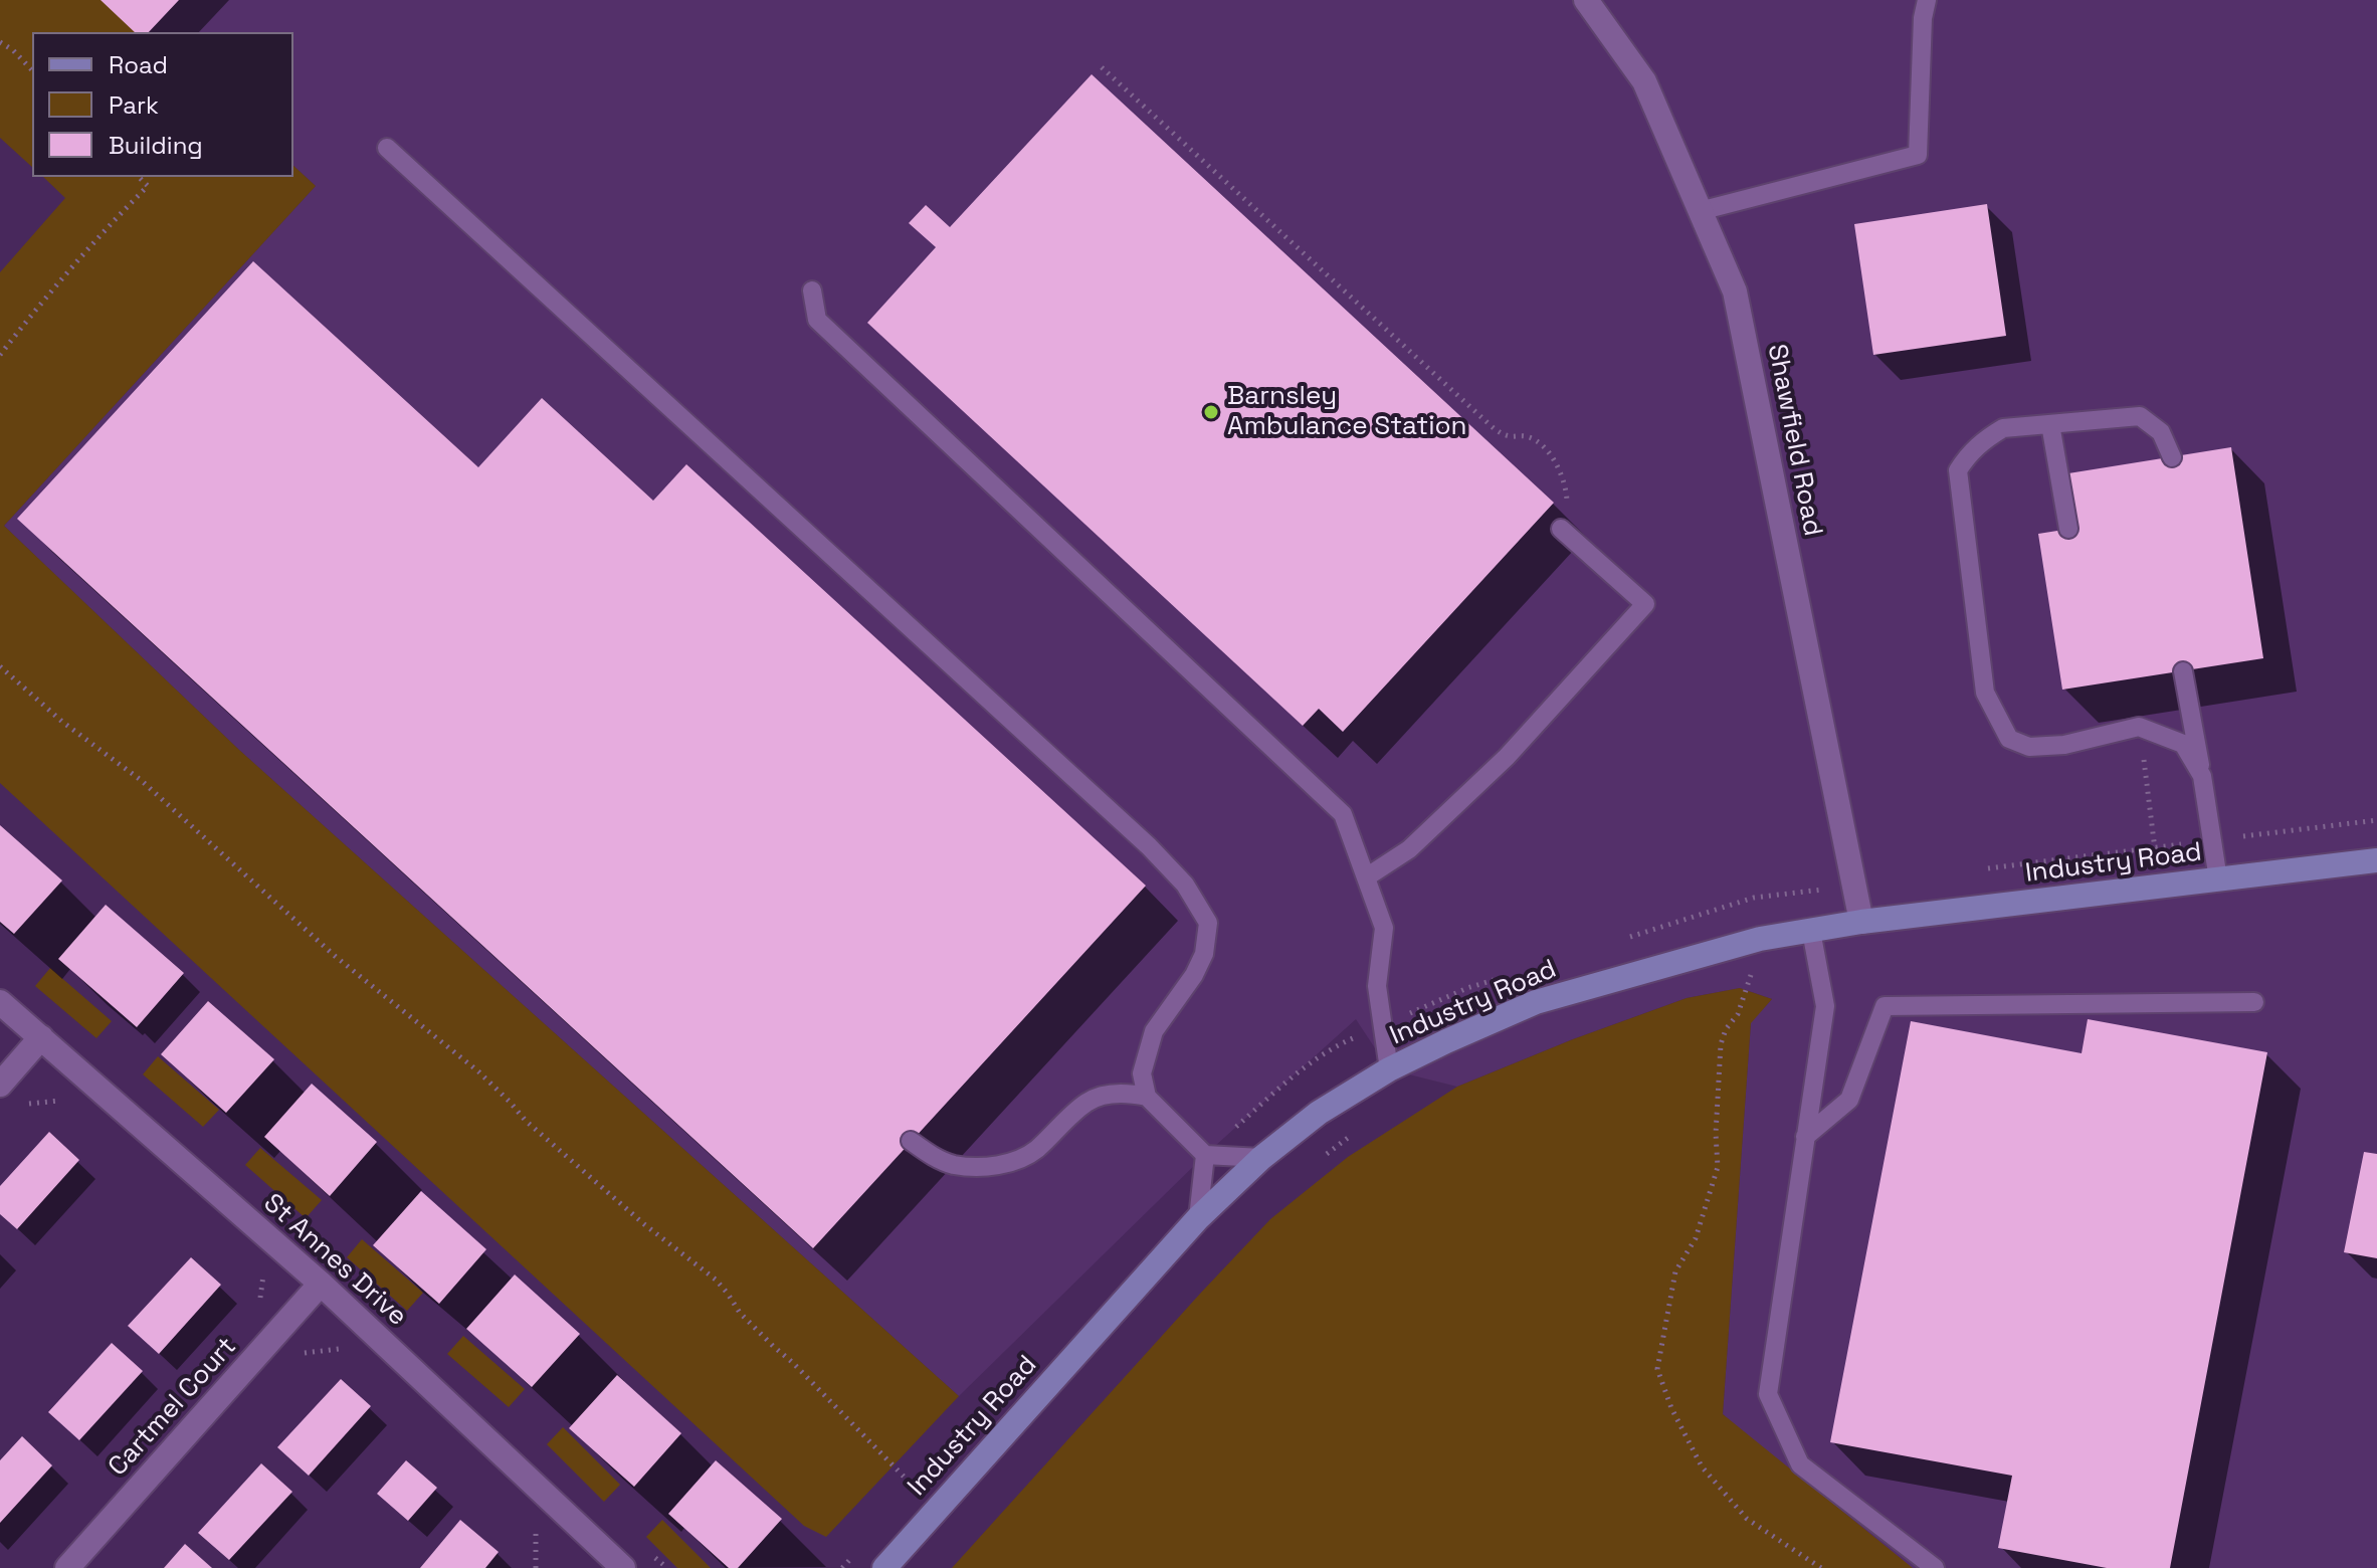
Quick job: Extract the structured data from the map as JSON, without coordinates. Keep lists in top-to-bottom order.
{
  "streets": {
    "street": [
      "Shawfield Road",
      "Industry Road",
      "St Annes Drive",
      "Cartmel Court"
    ]
  },
  "crossings": [
    ["Shawfield Road", "Industry Road"],
    ["St Annes Drive", "Cartmel Court"]
  ],
  "places": ["Barnsley Ambulance Station"],
  "legend": ["Road", "Park", "Building"]
}
